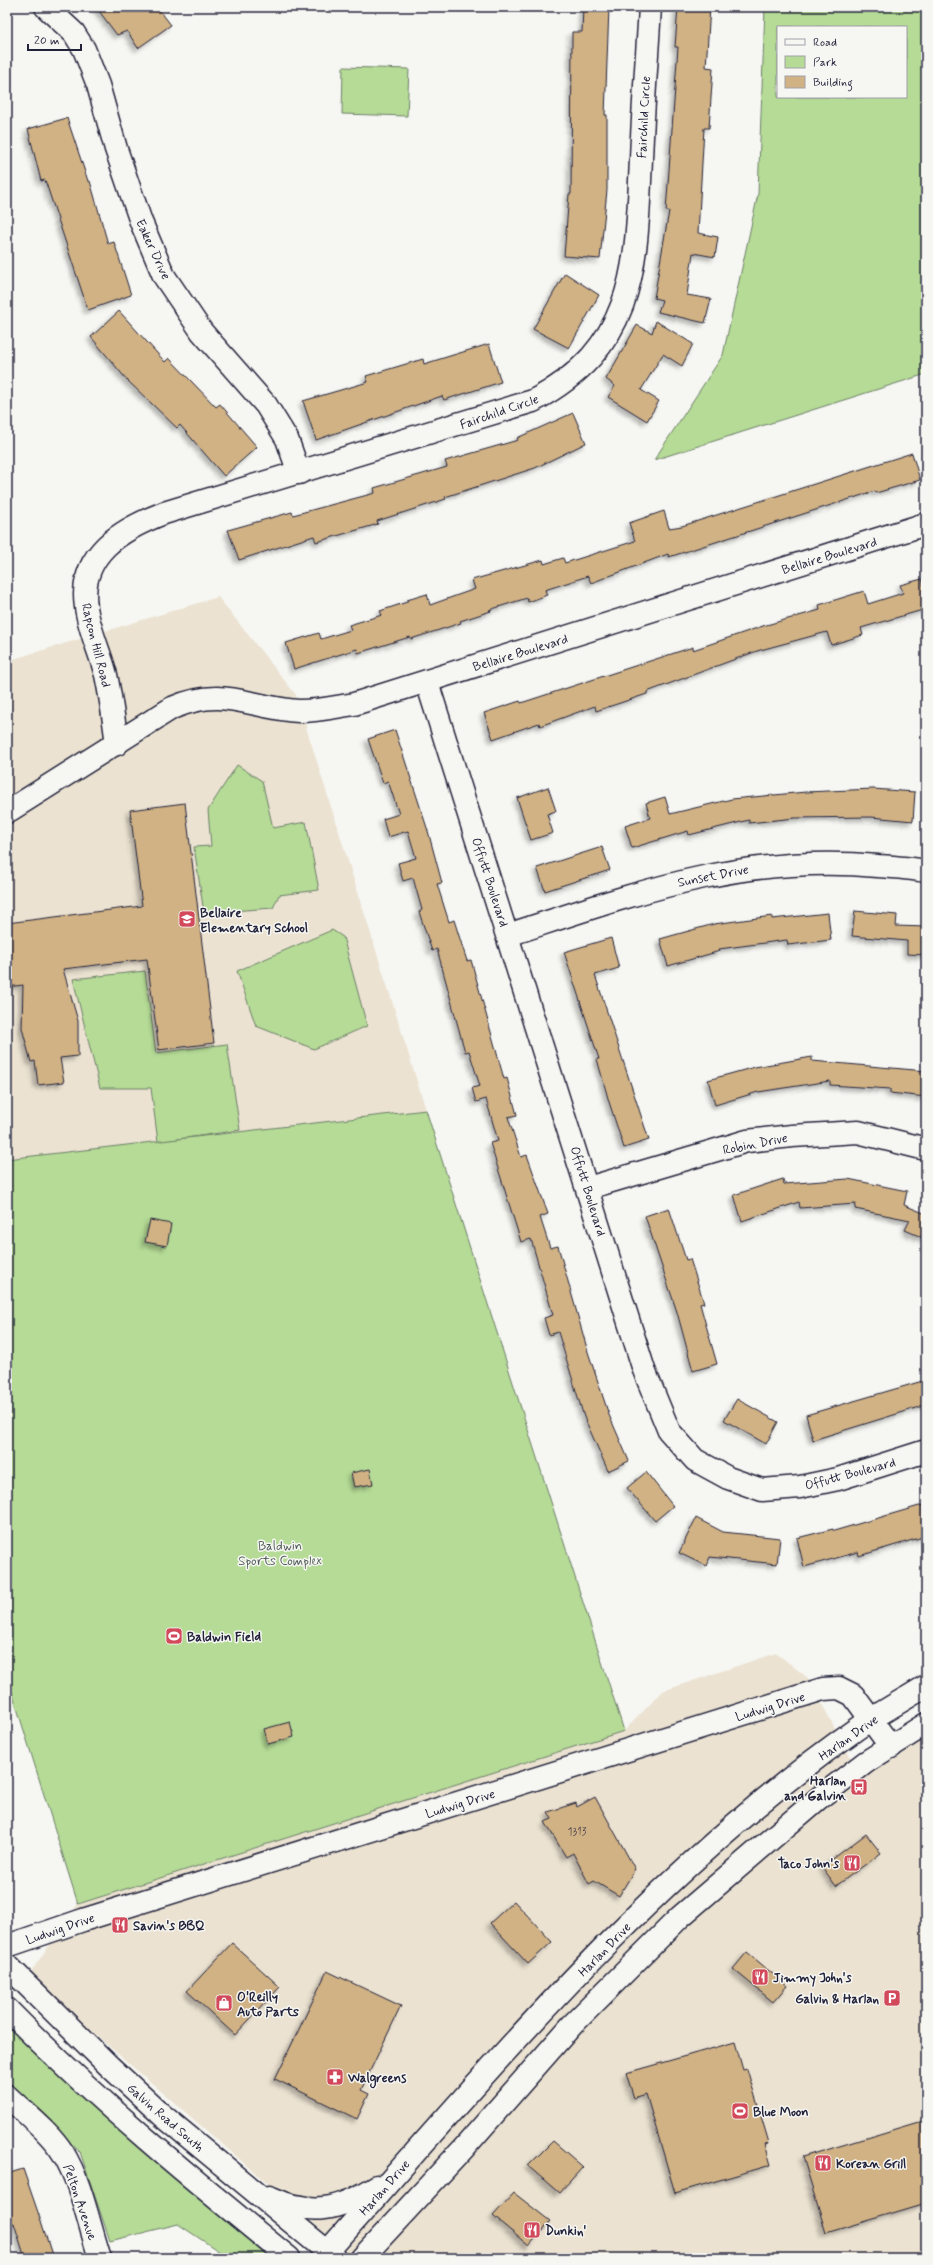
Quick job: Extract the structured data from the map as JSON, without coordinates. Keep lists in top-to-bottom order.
{
  "streets": {
    "street": [
      "Fairchild Circle",
      "Eaker Drive",
      "Bellaire Boulevard",
      "Rapcon Hill Road",
      "Sunset Drive",
      "Offutt Boulevard",
      "Robin Drive",
      "Ludwig Drive",
      "Harlan Drive",
      "Galvin Road South",
      "Pelton Avenue"
    ]
  },
  "crossings": [
    ["Fairchild Circle", "Eaker Drive"],
    ["Fairchild Circle", "Rapcon Hill Road"],
    ["Bellaire Boulevard", "Rapcon Hill Road"],
    ["Bellaire Boulevard", "Offutt Boulevard"],
    ["Sunset Drive", "Offutt Boulevard"],
    ["Offutt Boulevard", "Robin Drive"],
    ["Ludwig Drive", "Harlan Drive"],
    ["Harlan Drive", "Galvin Road South"]
  ],
  "parks": ["Baldwin Sports Complex"],
  "places": {
    "school or university": ["Bellaire Elementary School"],
    "sports": ["Baldwin Field", "Blue Moon"],
    "bus stop": ["Harlan and Galvin"],
    "restaurant": [
      "Taco John's",
      "Savin's BBQ",
      "Jimmy John's",
      "Korean Grill",
      "Dunkin'"
    ],
    "parking": ["Galvin & Harlan"],
    "shop": ["O'Reilly Auto Parts"],
    "pharmacy": ["Walgreens"]
  },
  "house_numbers": ["1313"],
  "legend": ["Road", "Park", "Building"],
  "scale_bar": "20 m"
}
